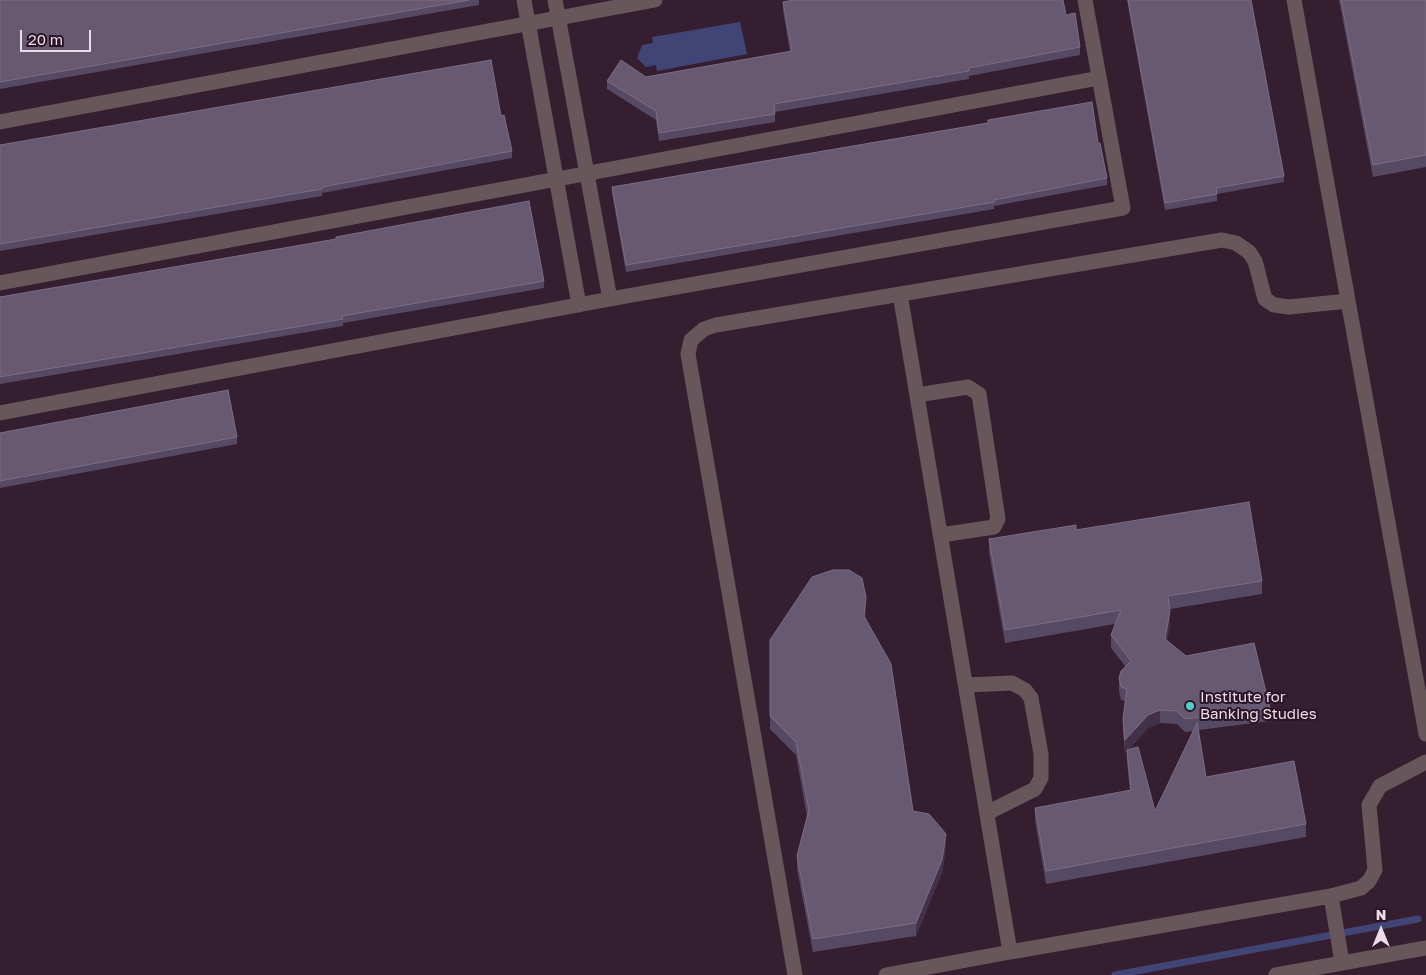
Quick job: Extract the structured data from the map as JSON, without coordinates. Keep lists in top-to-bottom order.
{
  "places": ["Institute for Banking Studies"],
  "scale_bar": "20 m",
  "north": "top"
}
